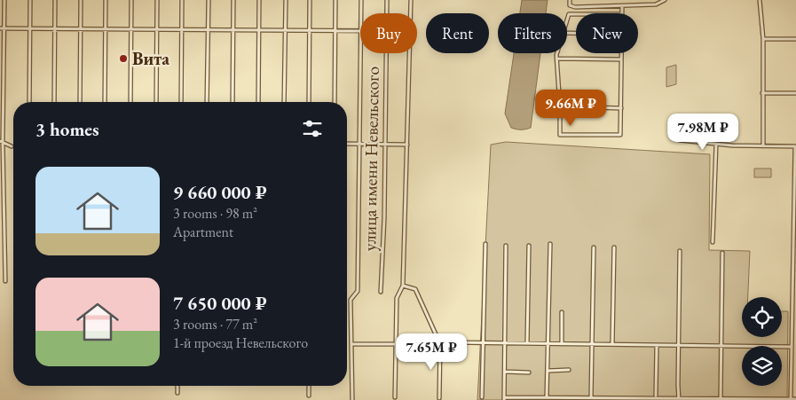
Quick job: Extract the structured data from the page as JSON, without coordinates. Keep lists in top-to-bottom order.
{
  "streets": {
    "street": ["улица имени Невельского"]
  },
  "places": ["Вита"],
  "page": {
    "chip": [
      "Buy",
      "Rent",
      "Filters",
      "New"
    ],
    "price": ["9.66M ₽", "7.98M ₽", "7.65M ₽"],
    "heading": "3 homes",
    "list": [
      {
        "name": "9 660 000 ₽",
        "note": "3 rooms · 98 m² · Apartment"
      },
      {
        "name": "7 650 000 ₽",
        "note": "3 rooms · 77 m² · 1-й проезд Невельского"
      }
    ]
  }
}
